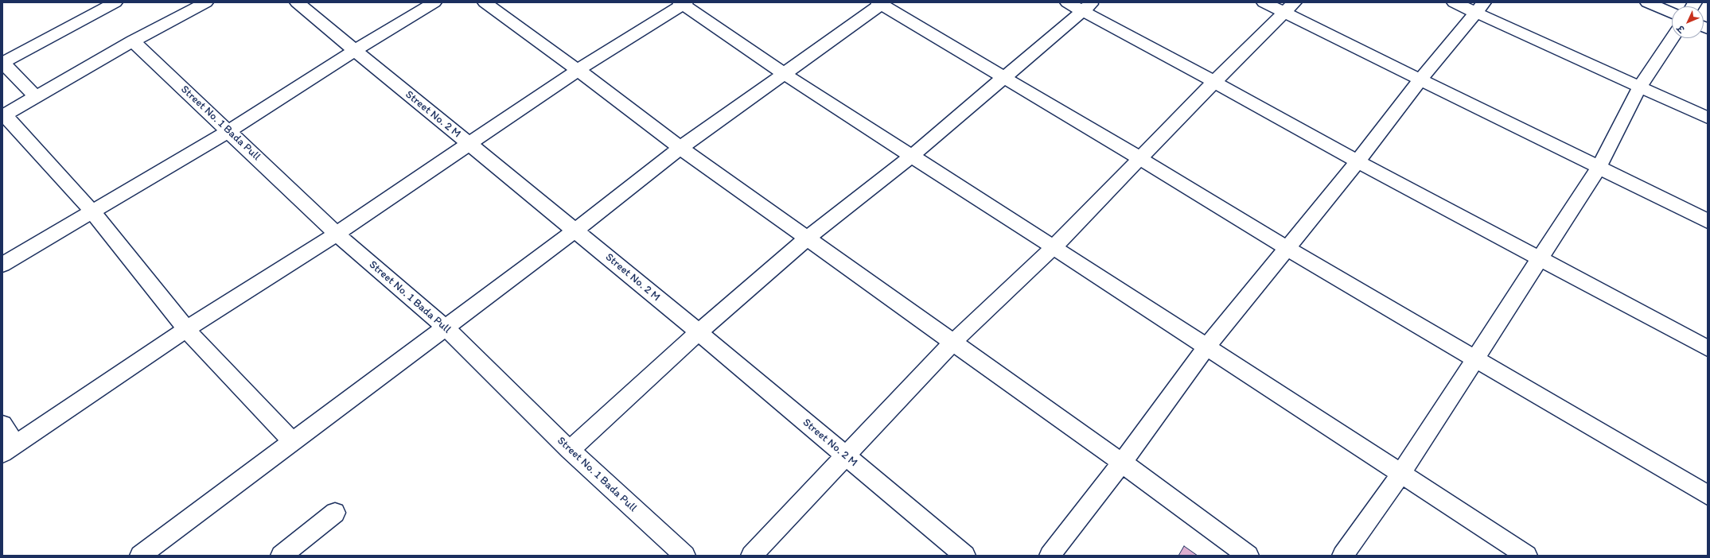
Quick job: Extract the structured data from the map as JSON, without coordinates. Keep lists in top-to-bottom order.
{
  "streets": {
    "street": ["Street No. 2 M", "Street No. 1 Bada Pull"]
  },
  "north": "bottom left"
}
